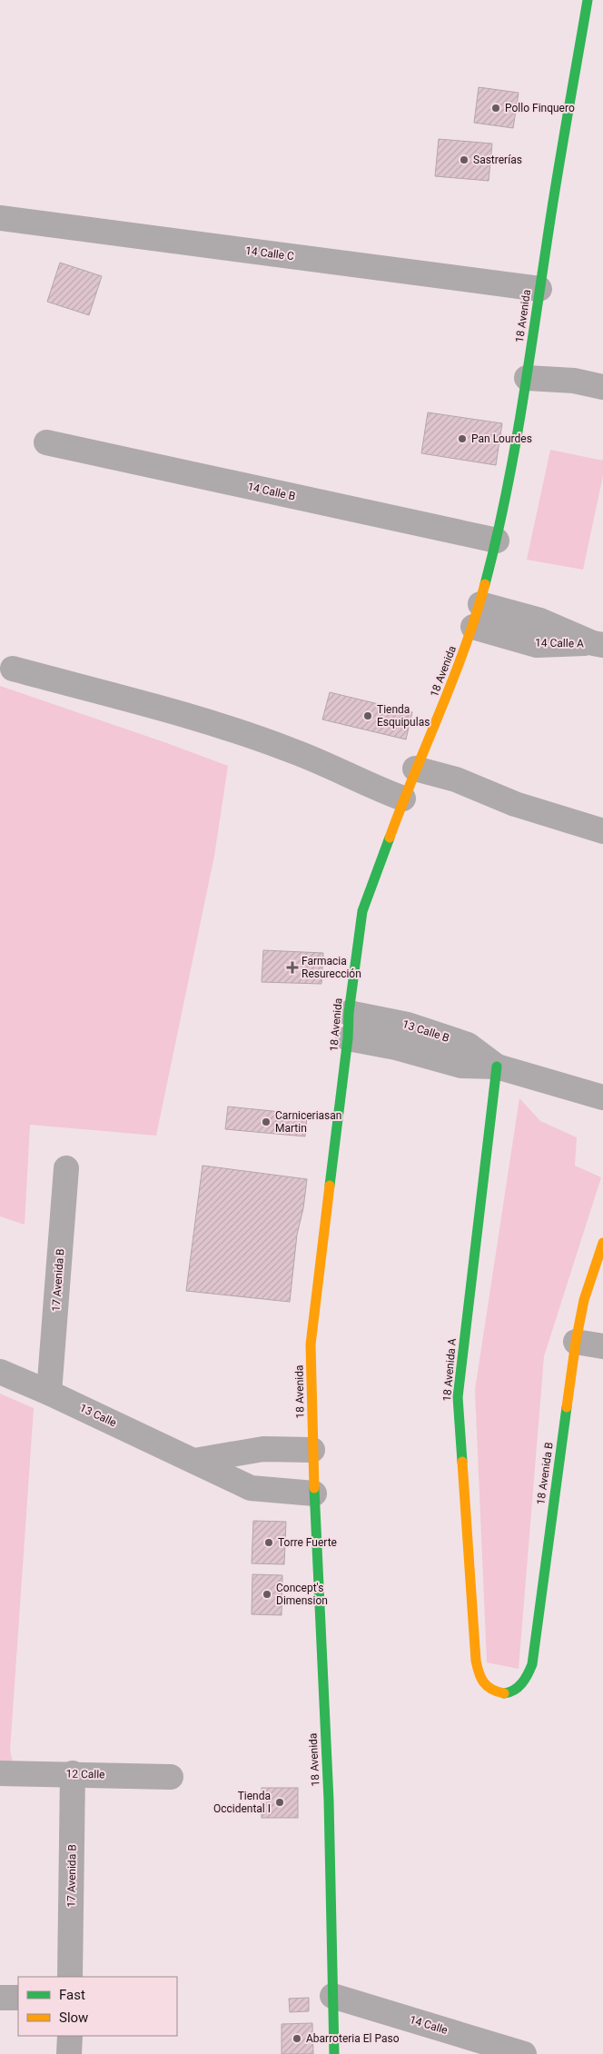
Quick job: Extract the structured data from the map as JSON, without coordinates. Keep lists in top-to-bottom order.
{
  "streets": {
    "street": [
      "14 Calle C",
      "18 Avenida",
      "14 Calle B",
      "14 Calle A",
      "13 Calle B",
      "17 Avenida B",
      "18 Avenida A",
      "13 Calle",
      "18 Avenida B",
      "12 Calle",
      "14 Calle"
    ]
  },
  "crossings": [
    ["14 Calle C", "18 Avenida"],
    ["18 Avenida", "14 Calle B"],
    ["18 Avenida", "14 Calle A"],
    ["18 Avenida", "13 Calle B"],
    ["18 Avenida", "13 Calle"],
    ["18 Avenida", "14 Calle"],
    ["13 Calle B", "18 Avenida A"],
    ["17 Avenida B", "13 Calle"],
    ["17 Avenida B", "12 Calle"],
    ["18 Avenida A", "18 Avenida B"]
  ],
  "places": {
    "other": [
      "Pollo Finquero",
      "Sastrerías",
      "Pan Lourdes",
      "Tienda Esquipulas",
      "Carniceriasan Martin",
      "Torre Fuerte",
      "Concept's Dimension",
      "Tienda Occidental I",
      "Abarroteria El Paso"
    ],
    "health": ["Farmacia Resurección"]
  },
  "legend": ["Fast", "Slow"]
}
